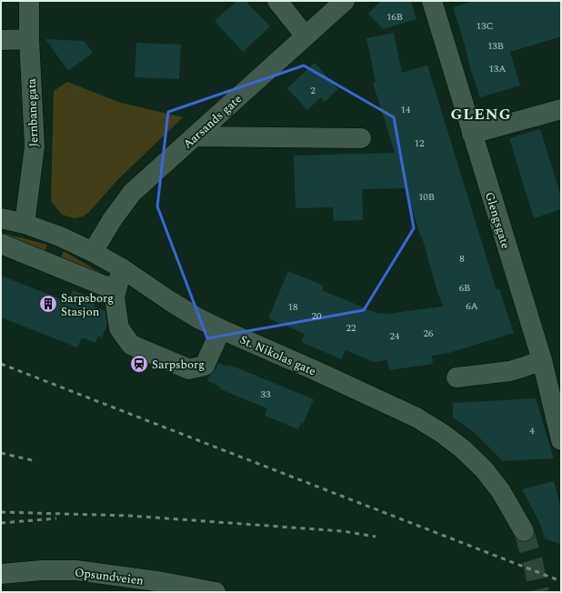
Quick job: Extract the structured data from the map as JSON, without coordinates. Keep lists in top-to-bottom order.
{
  "streets": {
    "street": [
      "Jernbanegata",
      "Aarsands gate",
      "Glengsgate",
      "St. Nikolas gate",
      "Opsundveien"
    ]
  },
  "crossings": [
    ["Jernbanegata", "St. Nikolas gate"],
    ["Aarsands gate", "St. Nikolas gate"]
  ],
  "districts": ["GLENG"],
  "places": {
    "building": ["Sarpsborg Stasjon"],
    "station": ["Sarpsborg"]
  },
  "house_numbers": [
    "16B",
    "13C",
    "13B",
    "13A",
    "2",
    "14",
    "12",
    "10B",
    "8",
    "6B",
    "6A",
    "18",
    "20",
    "22",
    "26",
    "24",
    "33",
    "4"
  ]
}
